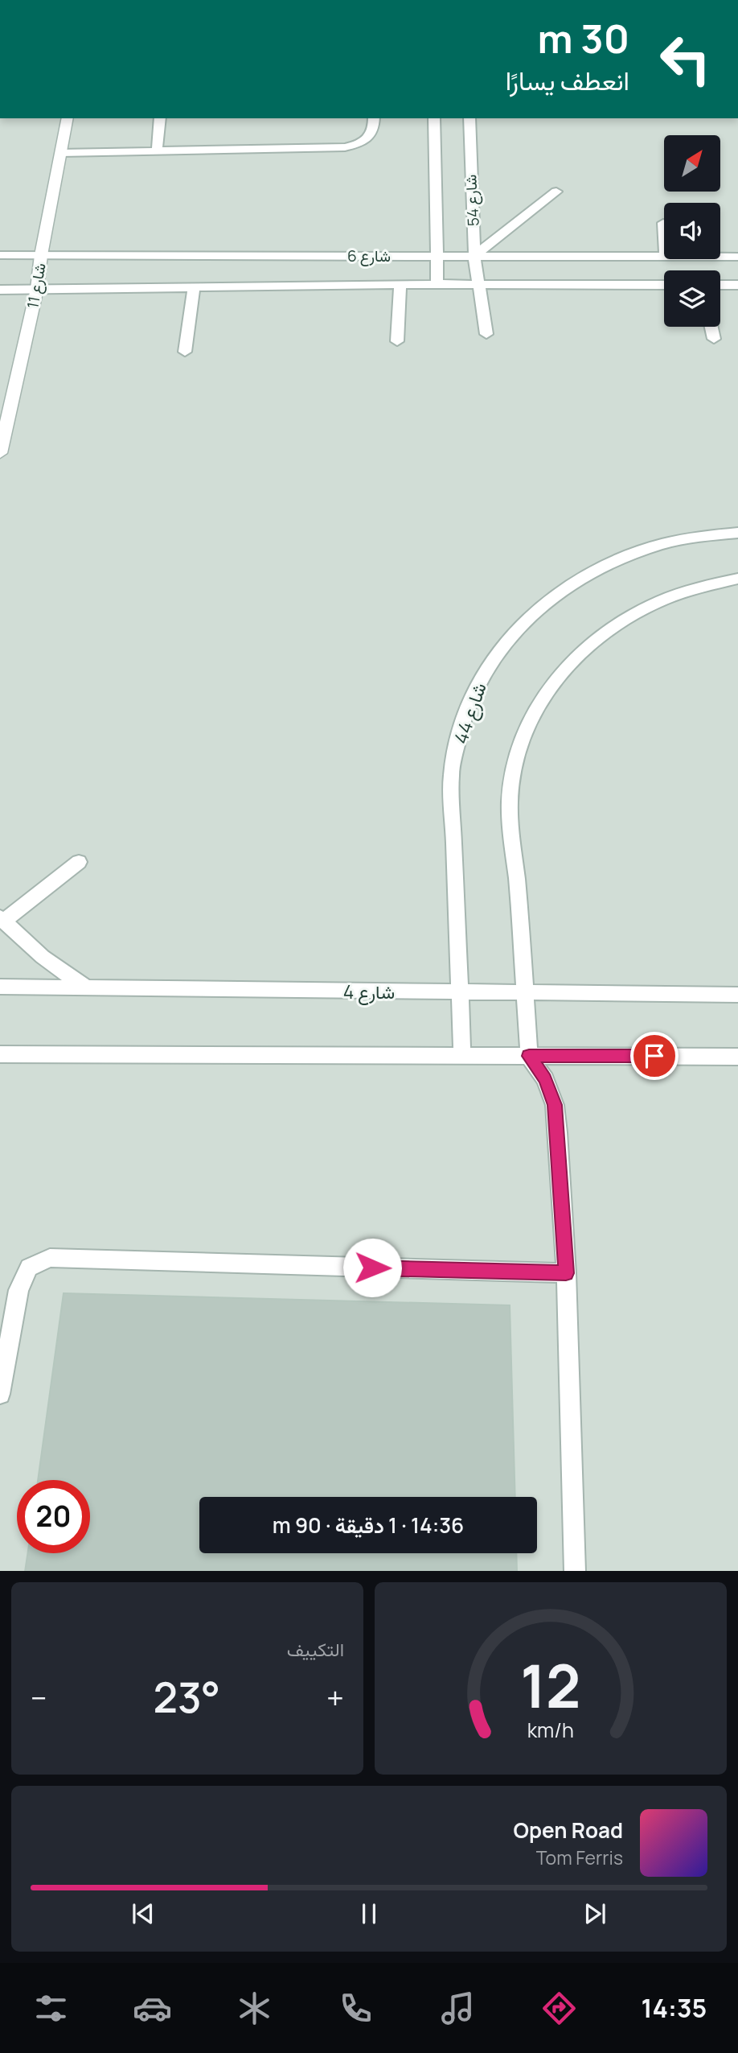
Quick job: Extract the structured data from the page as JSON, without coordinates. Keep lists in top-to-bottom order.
{
  "streets": {
    "street": ["شارع 11"],
    "lane": [
      "شارع 54",
      "شارع 6",
      "شارع 44",
      "شارع 4"
    ]
  },
  "crossings": [
    ["شارع 54", "شارع 6"],
    ["شارع 6", "شارع 11"],
    ["شارع 44", "شارع 4"]
  ],
  "north": "top right",
  "page": {
    "turn": ["30 m", "انعطف يسارًا"],
    "limit": "20",
    "trip": "14:36 · 1 دقيقة · 90 m",
    "tile": "التكييف",
    "heat": ["−", "23°", "+"],
    "song": ["Open Road", "Tom Ferris"],
    "tabs": "14:35",
    "gauge": ["12", "km/h"]
  }
}
